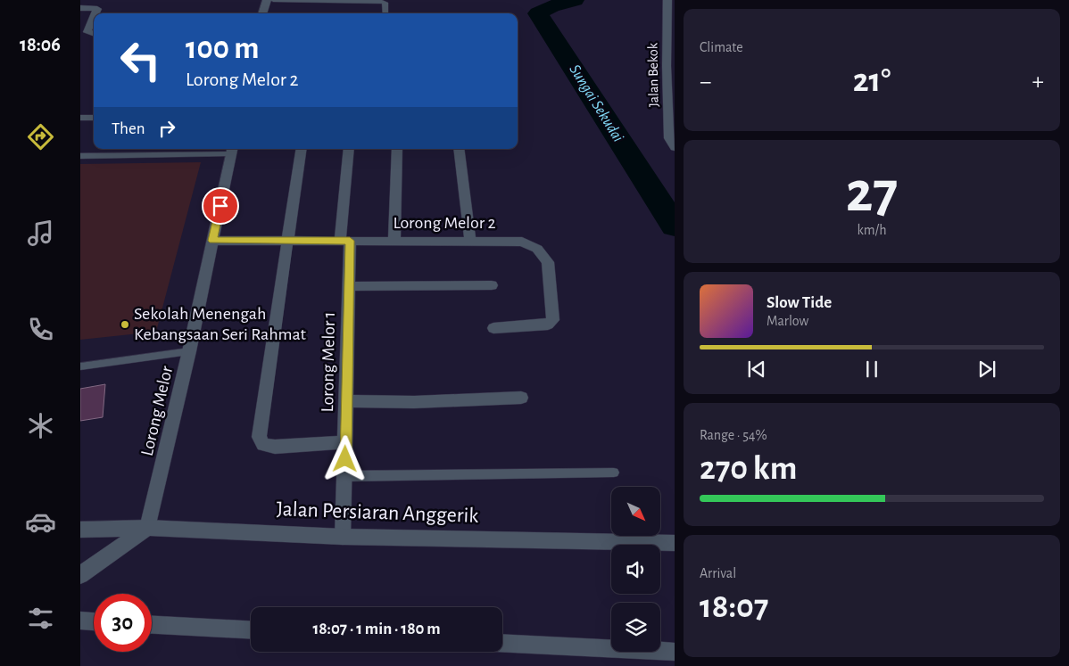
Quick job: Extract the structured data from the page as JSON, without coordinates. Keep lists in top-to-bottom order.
{
  "streets": {
    "street": [
      "Jalan Bekok",
      "Lorong Melor 2",
      "Lorong Melor 1",
      "Lorong Melor",
      "Jalan Persiaran Anggerik"
    ]
  },
  "crossings": [
    ["Lorong Melor 2", "Lorong Melor 1"],
    ["Lorong Melor 2", "Lorong Melor"],
    ["Lorong Melor 1", "Jalan Persiaran Anggerik"],
    ["Lorong Melor", "Jalan Persiaran Anggerik"]
  ],
  "water": ["Sungai Sekudai"],
  "places": ["Sekolah Menengah Kebangsaan Seri Rahmat"],
  "north": "bottom right",
  "page": {
    "tabs": "18:06",
    "tile": [
      "Climate",
      ["27", "km/h"],
      ["Range · 54%", "270 km"],
      ["Arrival", "18:07"]
    ],
    "turn": ["100 m", "Lorong Melor 2"],
    "heat": ["−", "21°", "+"],
    "then": "Then",
    "song": ["Slow Tide", "Marlow"],
    "limit": "30",
    "trip": "18:07 · 1 min · 180 m"
  }
}
